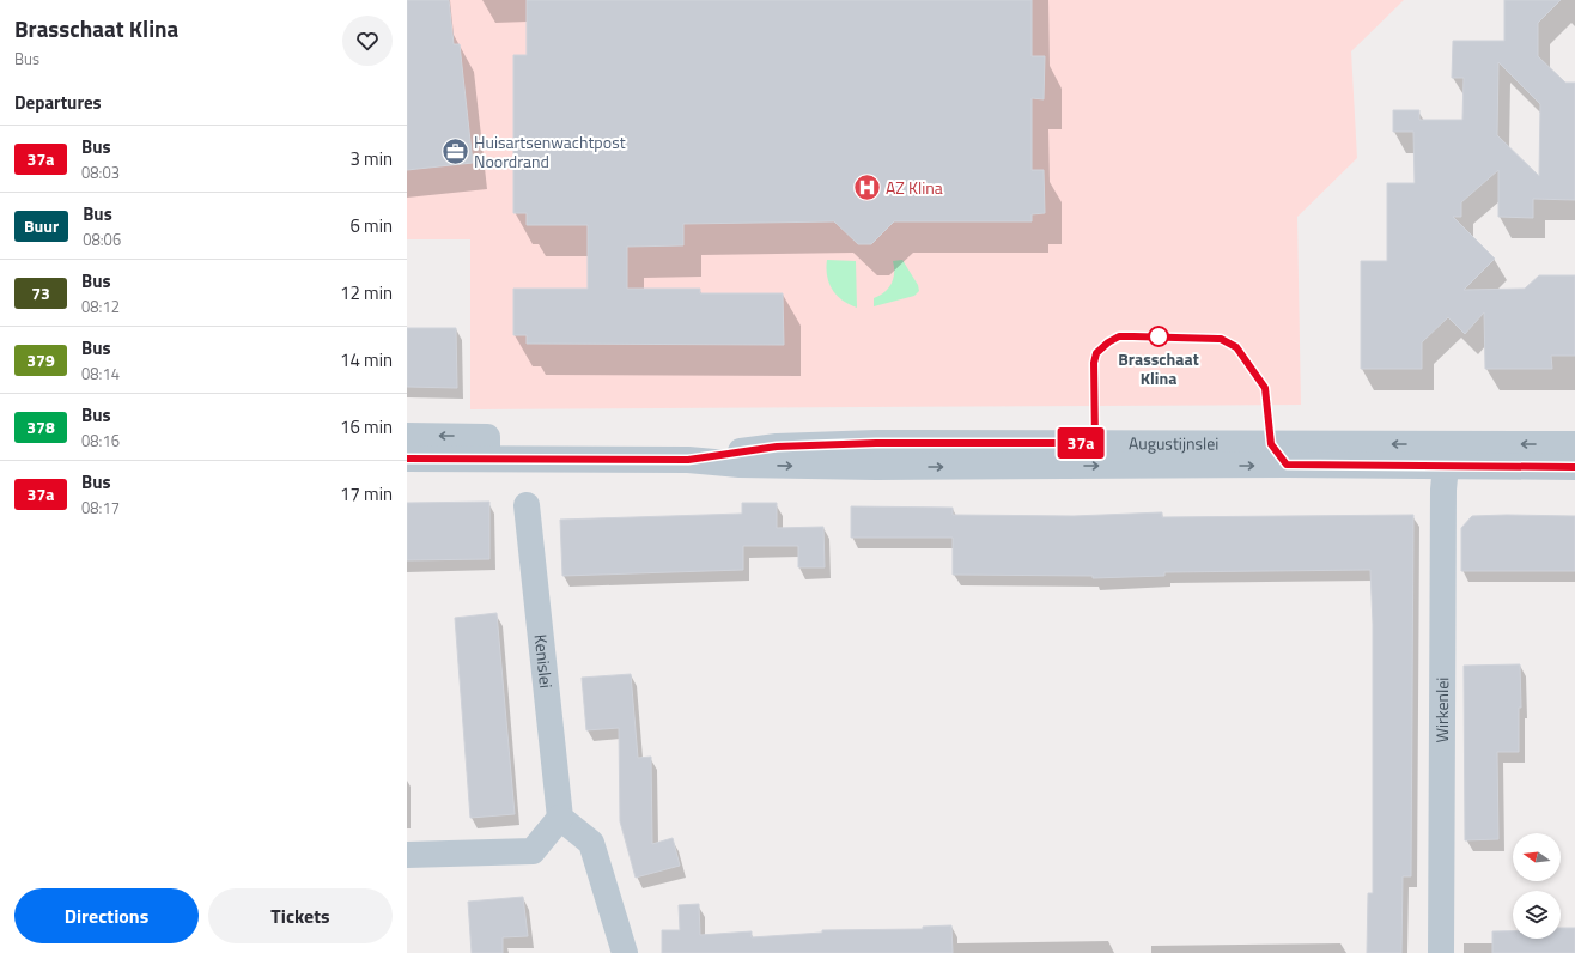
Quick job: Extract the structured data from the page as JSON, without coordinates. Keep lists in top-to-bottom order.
{
  "streets": {
    "street": ["Augustijnslei", "Kenislei", "Wirkenlei"]
  },
  "crossings": [
    ["Augustijnslei", "Wirkenlei"]
  ],
  "places": {
    "office": ["Huisartsenwachtpost Noordrand"],
    "hospital": ["AZ Klina"],
    "other": ["Brasschaat Klina"]
  },
  "lines": ["bus line 37a"],
  "north": "left",
  "page": {
    "heading": [
      ["Brasschaat Klina", "Bus"],
      "Departures"
    ],
    "on_map": "37a",
    "list": [
      {
        "mark": "37a",
        "name": "Bus",
        "note": "08:03",
        "value": "3 min"
      },
      {
        "mark": "Buur",
        "name": "Bus",
        "note": "08:06",
        "value": "6 min"
      },
      {
        "mark": "73",
        "name": "Bus",
        "note": "08:12",
        "value": "12 min"
      },
      {
        "mark": "379",
        "name": "Bus",
        "note": "08:14",
        "value": "14 min"
      },
      {
        "mark": "378",
        "name": "Bus",
        "note": "08:16",
        "value": "16 min"
      },
      {
        "mark": "37a",
        "name": "Bus",
        "note": "08:17",
        "value": "17 min"
      }
    ],
    "buttons": ["Directions", "Tickets"]
  }
}
